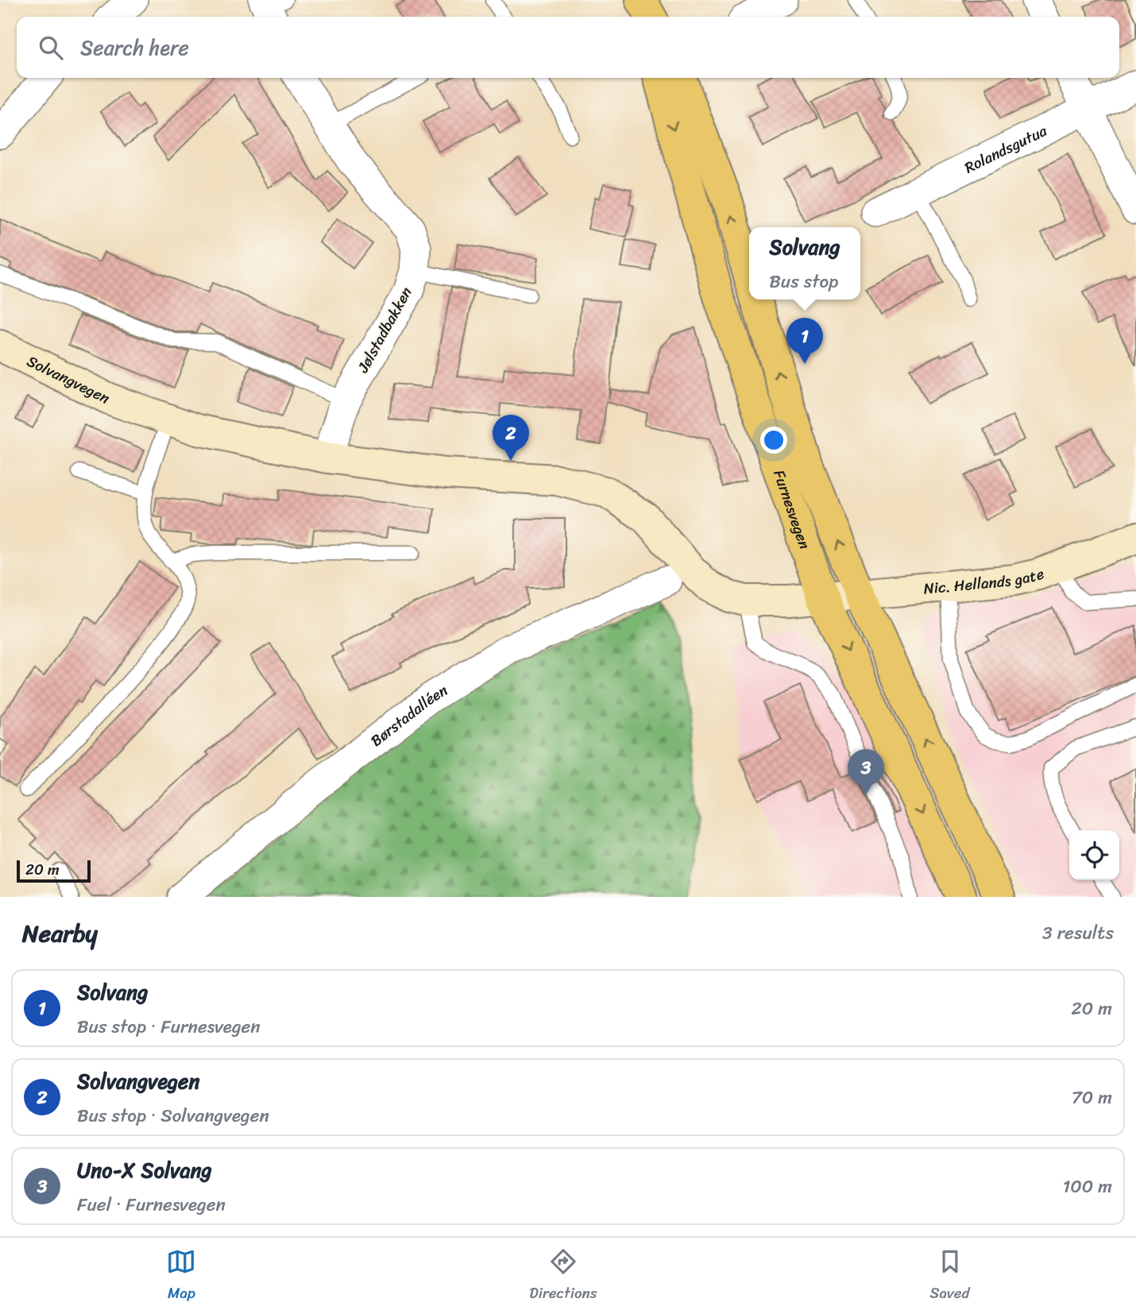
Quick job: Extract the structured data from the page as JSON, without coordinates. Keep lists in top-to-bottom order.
{
  "streets": {
    "main road": ["Solvangvegen", "Furnesvegen", "Nic. Hellands gate"],
    "street": ["Rolandsgutua", "Jølstadbakken", "Børstadalléen"]
  },
  "crossings": [
    ["Jølstadbakken", "Solvangvegen"],
    ["Solvangvegen", "Furnesvegen"],
    ["Solvangvegen", "Nic. Hellands gate"],
    ["Furnesvegen", "Nic. Hellands gate"]
  ],
  "scale_bar": "20 m",
  "page": {
    "search": "Search here",
    "popup": ["Solvang", "Bus stop"],
    "pins": ["1", "2", "3"],
    "scale": "20 m",
    "heading": ["Nearby", "3 results"],
    "list": [
      {
        "mark": "1",
        "name": "Solvang",
        "note": "Bus stop · Furnesvegen",
        "value": "20 m"
      },
      {
        "mark": "2",
        "name": "Solvangvegen",
        "note": "Bus stop · Solvangvegen",
        "value": "70 m"
      },
      {
        "mark": "3",
        "name": "Uno-X Solvang",
        "note": "Fuel · Furnesvegen",
        "value": "100 m"
      }
    ],
    "nav": ["Map", "Directions", "Saved"]
  }
}
